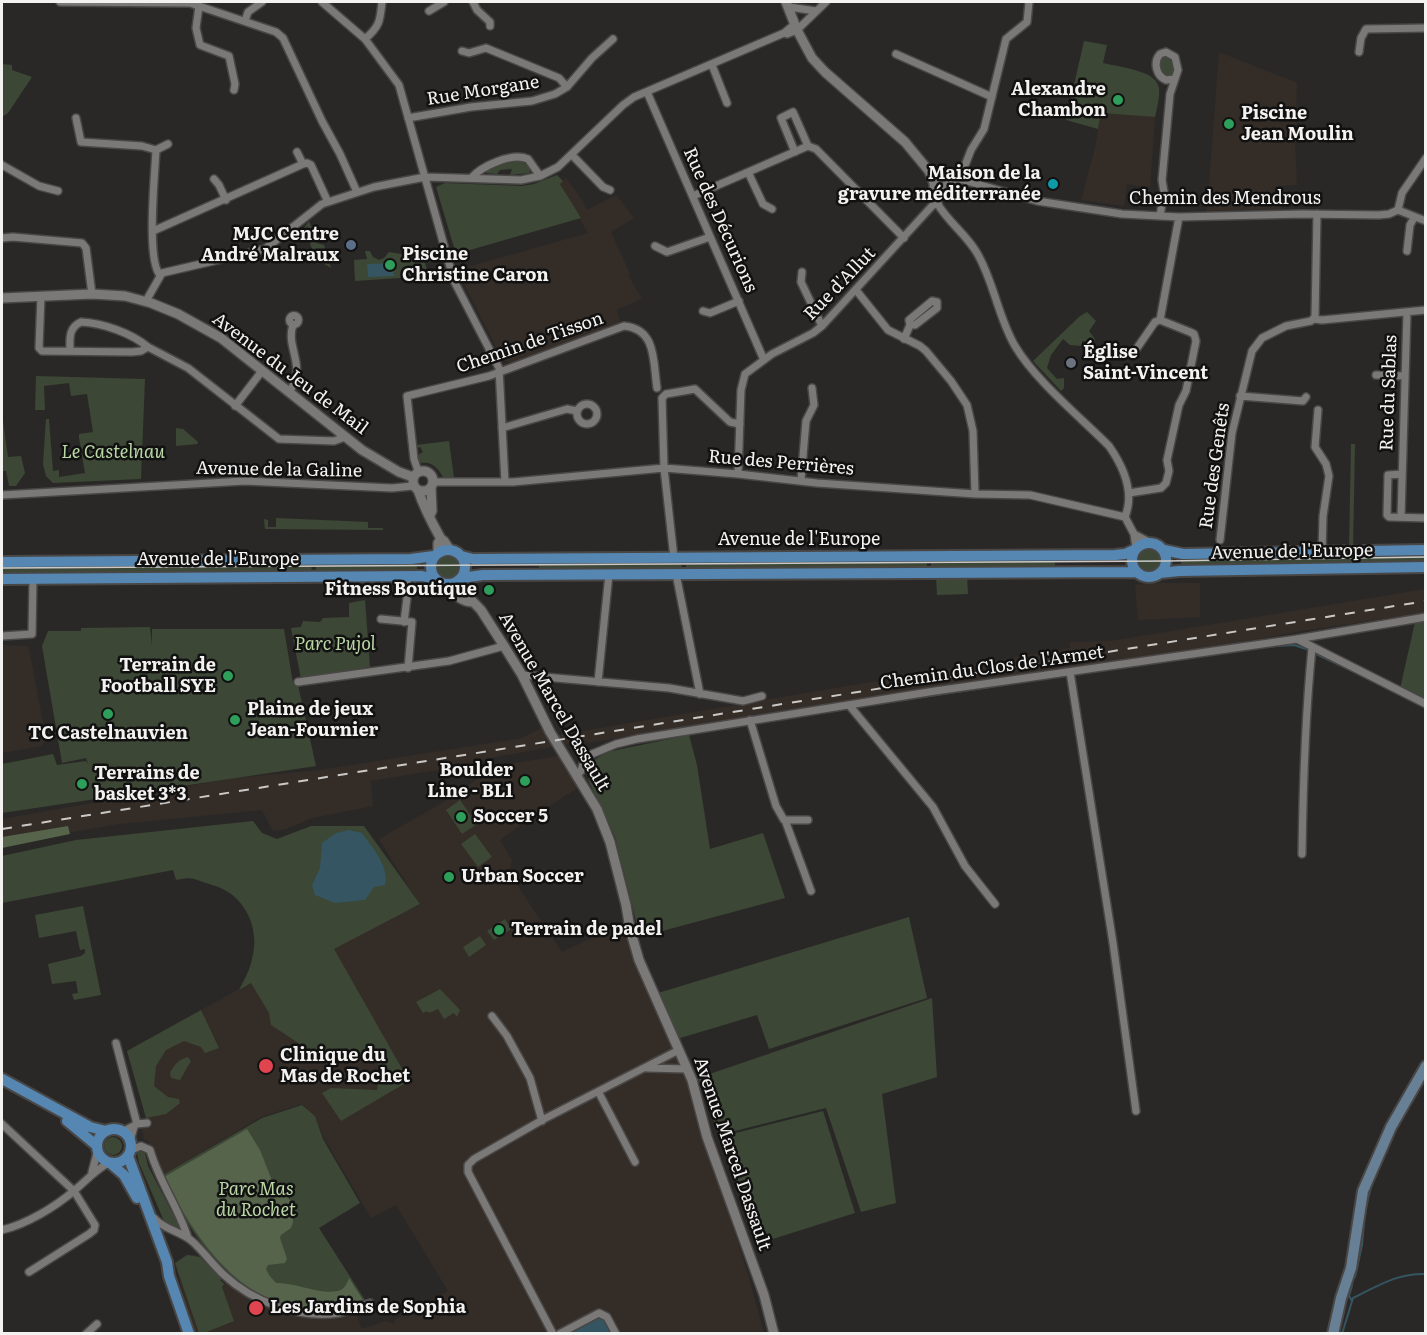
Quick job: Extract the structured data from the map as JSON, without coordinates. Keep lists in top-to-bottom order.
{
  "streets": {
    "main road": ["Avenue de l'Europe"],
    "street": [
      "Rue Morgane",
      "Chemin des Mendrous",
      "Rue des Décurions",
      "Rue d'Allut",
      "Chemin de Tisson",
      "Avenue du Jeu de Mail",
      "Rue du Sablas",
      "Rue des Perrières",
      "Rue des Genêts",
      "Avenue de la Galine",
      "Chemin du Clos de l'Armet",
      "Avenue Marcel Dassault"
    ]
  },
  "crossings": [
    ["Rue des Décurions", "Rue d'Allut"],
    ["Rue d'Allut", "Rue des Perrières"],
    ["Chemin de Tisson", "Avenue du Jeu de Mail"],
    ["Chemin de Tisson", "Avenue de la Galine"],
    ["Avenue du Jeu de Mail", "Rue des Perrières"],
    ["Avenue du Jeu de Mail", "Avenue de la Galine"],
    ["Rue du Sablas", "Rue des Genêts"],
    ["Avenue de l'Europe", "Avenue Marcel Dassault"],
    ["Chemin du Clos de l'Armet", "Avenue Marcel Dassault"]
  ],
  "parks": ["Le Castelnau", "Parc Pujol", "Parc Mas du Rochet"],
  "places": [
    "Alexandre Chambon",
    "Piscine Jean Moulin",
    "Maison de la gravure méditerranée",
    "MJC Centre André Malraux",
    "Piscine Christine Caron",
    "Église Saint-Vincent",
    "Fitness Boutique",
    "Terrain de Football SYE",
    "TC Castelnauvien",
    "Plaine de jeux Jean-Fournier",
    "Boulder Line - BL1",
    "Terrains de basket 3*3",
    "Soccer 5",
    "Urban Soccer",
    "Terrain de padel",
    "Clinique du Mas de Rochet",
    "Les Jardins de Sophia"
  ]
}
